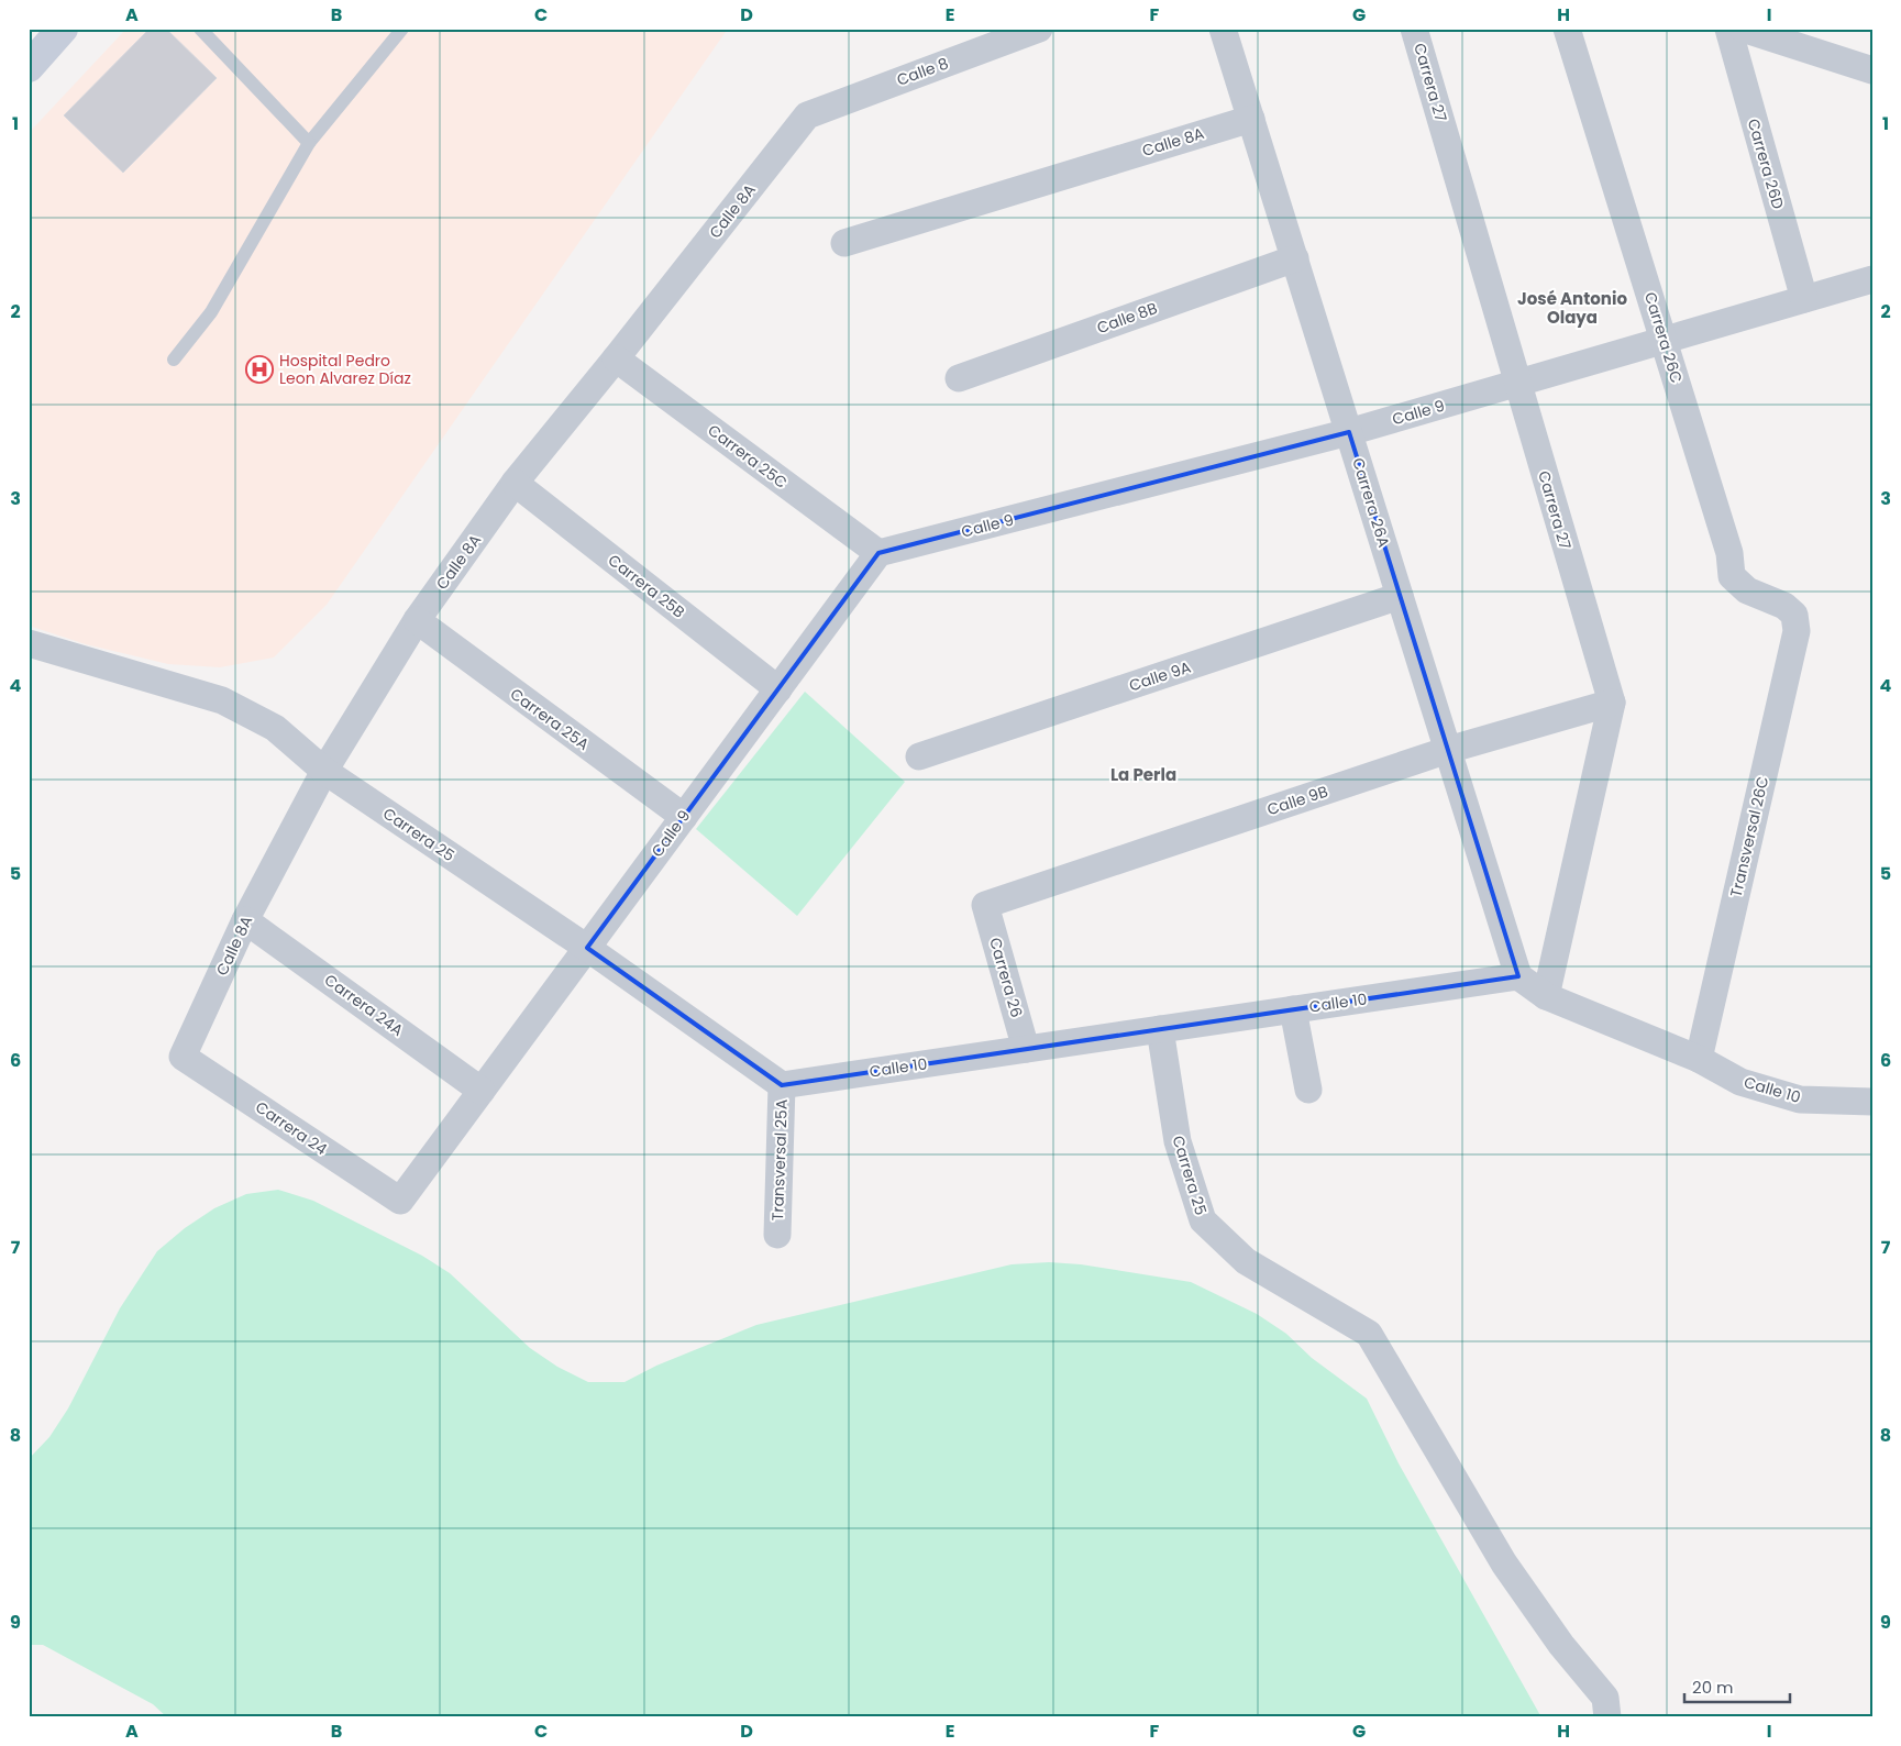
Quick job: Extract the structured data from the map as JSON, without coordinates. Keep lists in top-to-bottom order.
{
  "streets": {
    "street": [
      "Calle 8",
      "Carrera 27",
      "Calle 8A",
      "Carrera 26D",
      "Calle 8B",
      "Carrera 26C",
      "Calle 9",
      "Carrera 25C",
      "Carrera 26A",
      "Carrera 25B",
      "Calle 9A",
      "Carrera 25A",
      "Calle 9B",
      "Carrera 25",
      "Transversal 26C",
      "Carrera 26",
      "Calle 10",
      "Carrera 24A",
      "Carrera 24",
      "Transversal 25A"
    ]
  },
  "crossings": [
    ["Calle 8", "Calle 8A"],
    ["Carrera 27", "Calle 9"],
    ["Carrera 27", "Calle 9B"],
    ["Carrera 27", "Calle 10"],
    ["Calle 8A", "Carrera 25C"],
    ["Calle 8A", "Carrera 26A"],
    ["Calle 8A", "Carrera 25B"],
    ["Calle 8A", "Carrera 25A"],
    ["Calle 8A", "Carrera 25"],
    ["Calle 8A", "Carrera 24A"],
    ["Calle 8A", "Carrera 24"],
    ["Carrera 26D", "Calle 9"],
    ["Calle 8B", "Carrera 26A"],
    ["Carrera 26C", "Calle 9"],
    ["Carrera 26C", "Transversal 26C"],
    ["Calle 9", "Carrera 25C"],
    ["Calle 9", "Carrera 26A"],
    ["Calle 9", "Carrera 25B"],
    ["Calle 9", "Carrera 25A"],
    ["Calle 9", "Carrera 25"],
    ["Calle 9", "Carrera 24A"],
    ["Calle 9", "Carrera 24"],
    ["Carrera 26A", "Calle 9A"],
    ["Carrera 26A", "Calle 9B"],
    ["Carrera 26A", "Calle 10"],
    ["Calle 9B", "Carrera 26"],
    ["Carrera 25", "Calle 10"],
    ["Carrera 25", "Transversal 25A"],
    ["Transversal 26C", "Calle 10"],
    ["Carrera 26", "Calle 10"],
    ["Calle 10", "Transversal 25A"]
  ],
  "districts": ["José Antonio Olaya", "La Perla"],
  "places": {
    "hospital": ["Hospital Pedro Leon Alvarez Díaz"]
  },
  "scale_bar": "20 m",
  "grid": {
    "columns": [
      "A",
      "B",
      "C",
      "D",
      "E",
      "F",
      "G",
      "H",
      "I"
    ],
    "rows": [
      "1",
      "2",
      "3",
      "4",
      "5",
      "6",
      "7",
      "8",
      "9"
    ]
  }
}
